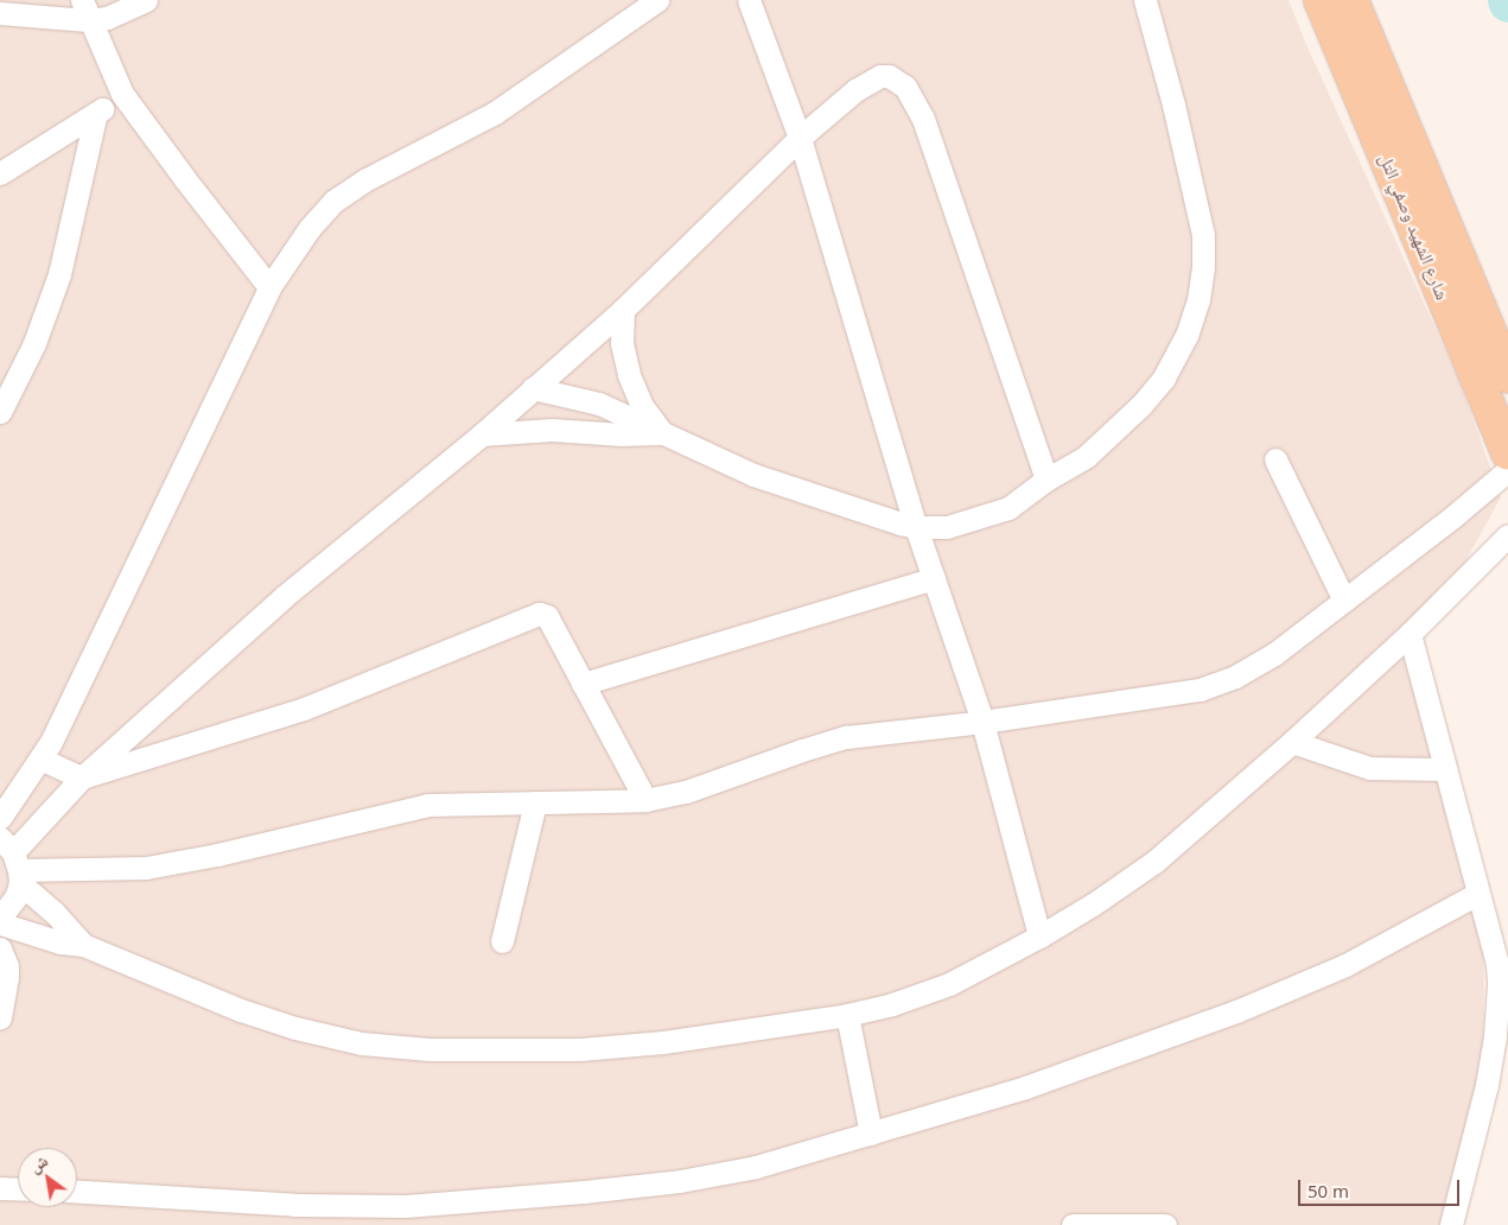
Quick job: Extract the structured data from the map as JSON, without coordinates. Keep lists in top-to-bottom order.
{
  "streets": {
    "main road": ["شارع الشهيد وصفي التل"]
  },
  "scale_bar": "50 m",
  "north": "top left"
}
